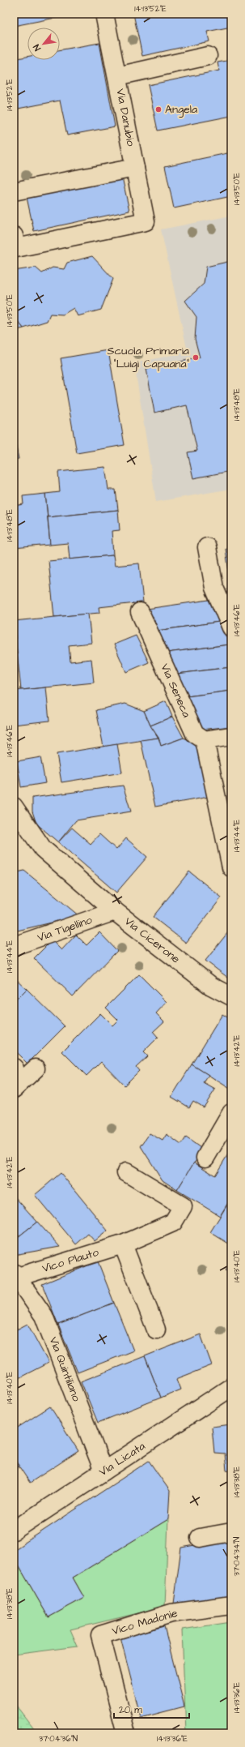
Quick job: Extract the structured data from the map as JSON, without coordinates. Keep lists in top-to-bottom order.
{
  "streets": {
    "street": [
      "Via Danubio",
      "Via Seneca",
      "Via Tigellino",
      "Via Cicerone",
      "Vico Plauto",
      "Via Quintiliano",
      "Via Licata",
      "Vico Madonie"
    ]
  },
  "crossings": [
    ["Via Tigellino", "Via Cicerone"],
    ["Vico Plauto", "Via Quintiliano"],
    ["Via Quintiliano", "Via Licata"]
  ],
  "places": ["Angela", "Scuola Primaria \"Luigi Capuana\""],
  "scale_bar": "20 m",
  "north": "bottom left",
  "coordinates": [
    "14°13'52\"E",
    "14°13'50\"E",
    "14°13'48\"E",
    "14°13'46\"E",
    "14°13'44\"E",
    "14°13'42\"E",
    "14°13'40\"E",
    "14°13'38\"E",
    "37°04'34\"N",
    "14°13'36\"E",
    "37°04'36\"N"
  ]
}
